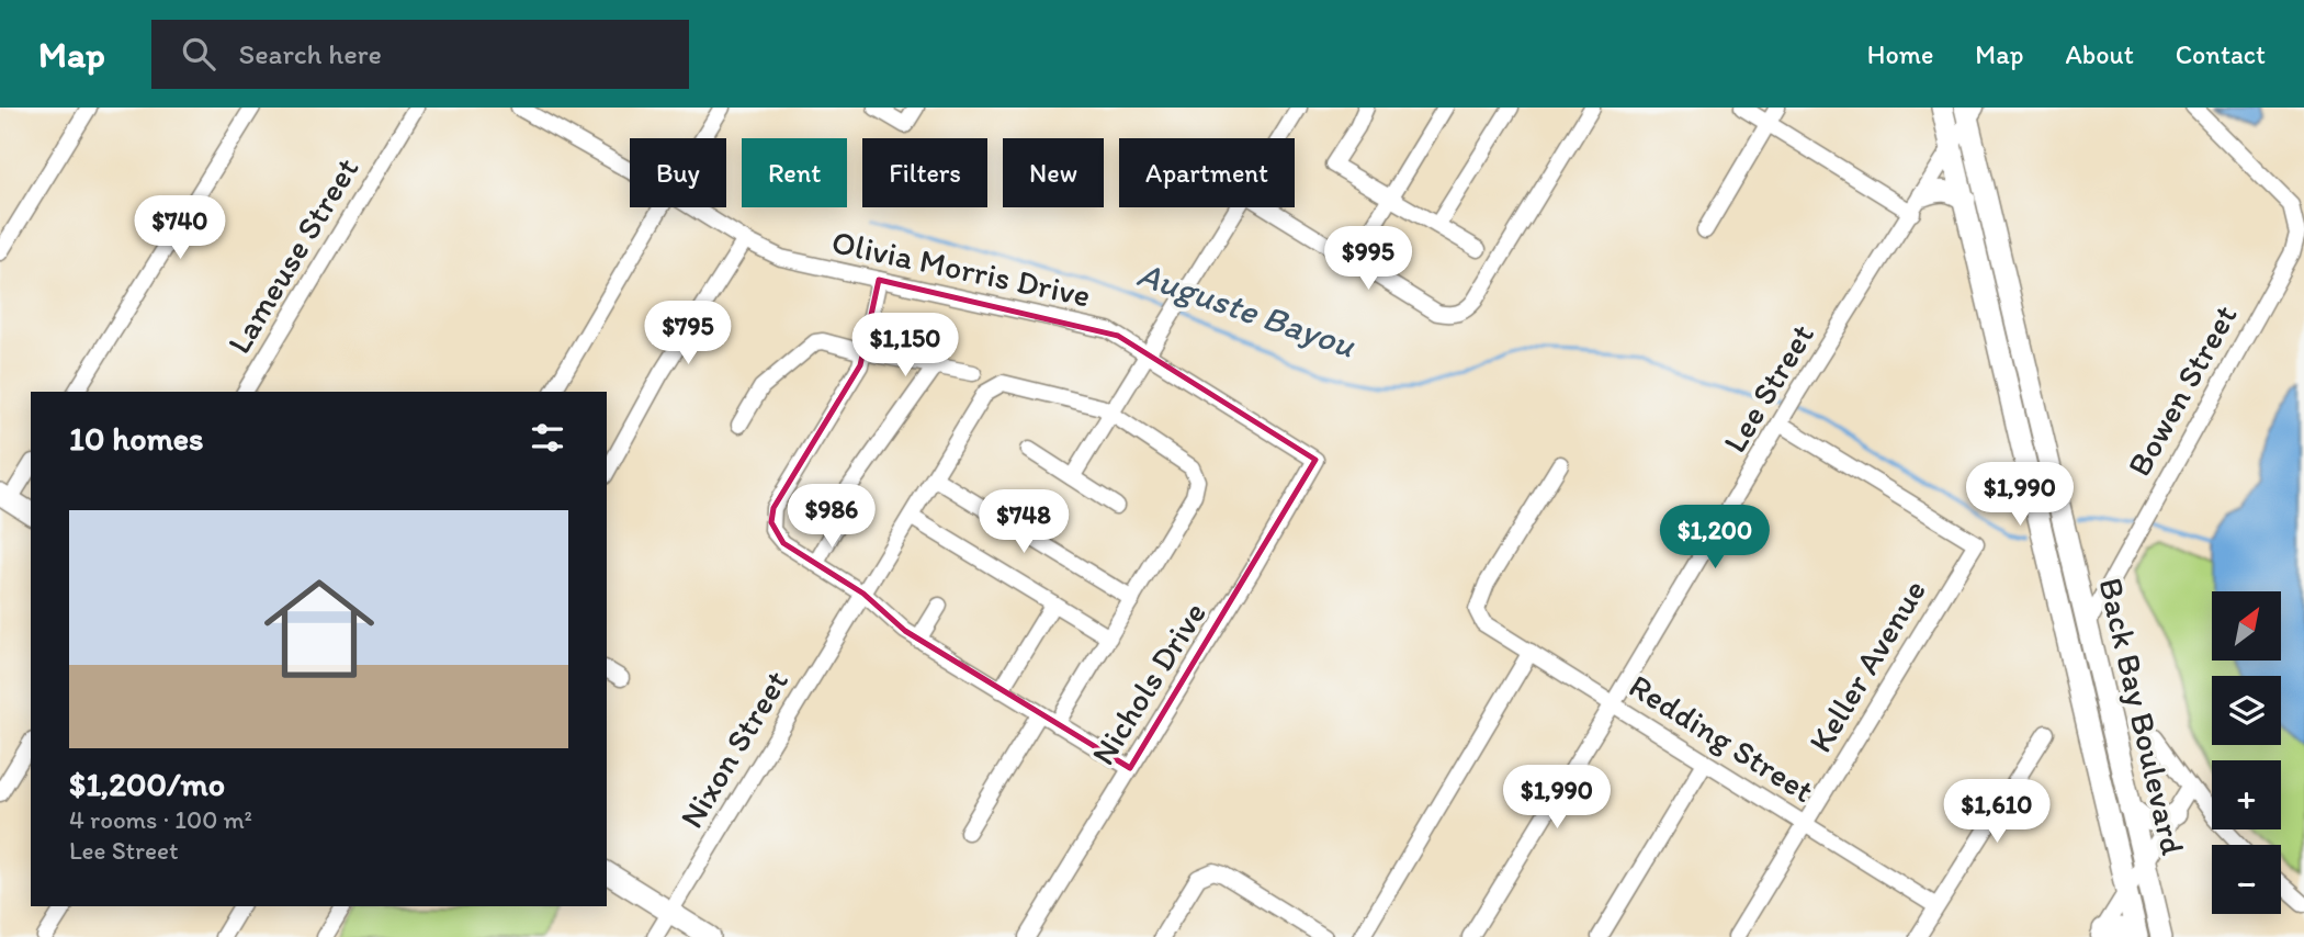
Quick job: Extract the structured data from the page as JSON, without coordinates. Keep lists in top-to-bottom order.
{
  "streets": {
    "main road": ["Back Bay Boulevard"],
    "street": [
      "Lameuse Street",
      "Olivia Morris Drive",
      "Lee Street",
      "Bowen Street",
      "Keller Avenue",
      "Nichols Drive",
      "Redding Street",
      "Nixon Street"
    ]
  },
  "crossings": [
    ["Olivia Morris Drive", "Nichols Drive"],
    ["Lee Street", "Keller Avenue"],
    ["Lee Street", "Back Bay Boulevard"],
    ["Lee Street", "Redding Street"],
    ["Bowen Street", "Back Bay Boulevard"],
    ["Keller Avenue", "Redding Street"]
  ],
  "water": ["Auguste Bayou"],
  "north": "top right",
  "page": {
    "header": "Map",
    "search": "Search here",
    "nav": [
      "Home",
      "Map",
      "About",
      "Contact"
    ],
    "chip": [
      "Buy",
      "Rent",
      "Filters",
      "New",
      "Apartment"
    ],
    "price": [
      "$740",
      "$995",
      "$795",
      "$1,150",
      "$1,990",
      "$986",
      "$748",
      "$1,200",
      "$1,990",
      "$1,610"
    ],
    "heading": "10 homes",
    "list": [
      {
        "name": "$1,200/mo",
        "note": "4 rooms · 100 m² · Lee Street"
      }
    ],
    "map_buttons": ["+", "−"]
  }
}
